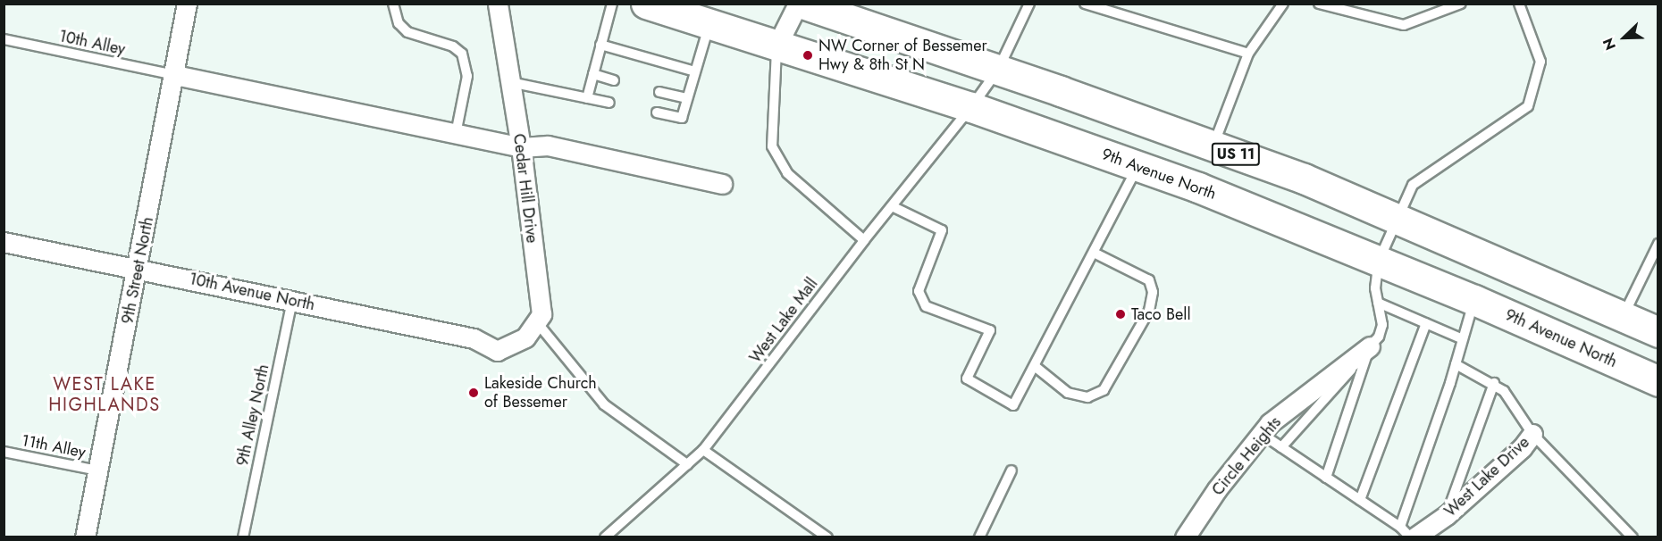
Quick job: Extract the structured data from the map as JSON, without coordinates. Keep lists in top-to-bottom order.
{
  "streets": {
    "main road": ["US 11", "9th Avenue North"],
    "street": [
      "Cedar Hill Drive",
      "9th Street North",
      "10th Avenue North",
      "Circle Heights",
      "West Lake Drive"
    ],
    "lane": [
      "10th Alley",
      "West Lake Mall",
      "9th Alley North",
      "11th Alley"
    ]
  },
  "crossings": [
    ["10th Alley", "9th Street North"],
    ["US 11", "West Lake Mall"],
    ["9th Avenue North", "West Lake Mall"],
    ["Cedar Hill Drive", "10th Avenue North"],
    ["9th Street North", "10th Avenue North"],
    ["9th Street North", "11th Alley"],
    ["10th Avenue North", "9th Alley North"]
  ],
  "districts": ["WEST LAKE HIGHLANDS"],
  "places": ["NW Corner of Bessemer Hwy & 8th St N", "Taco Bell", "Lakeside Church of Bessemer"],
  "north": "bottom left"
}
